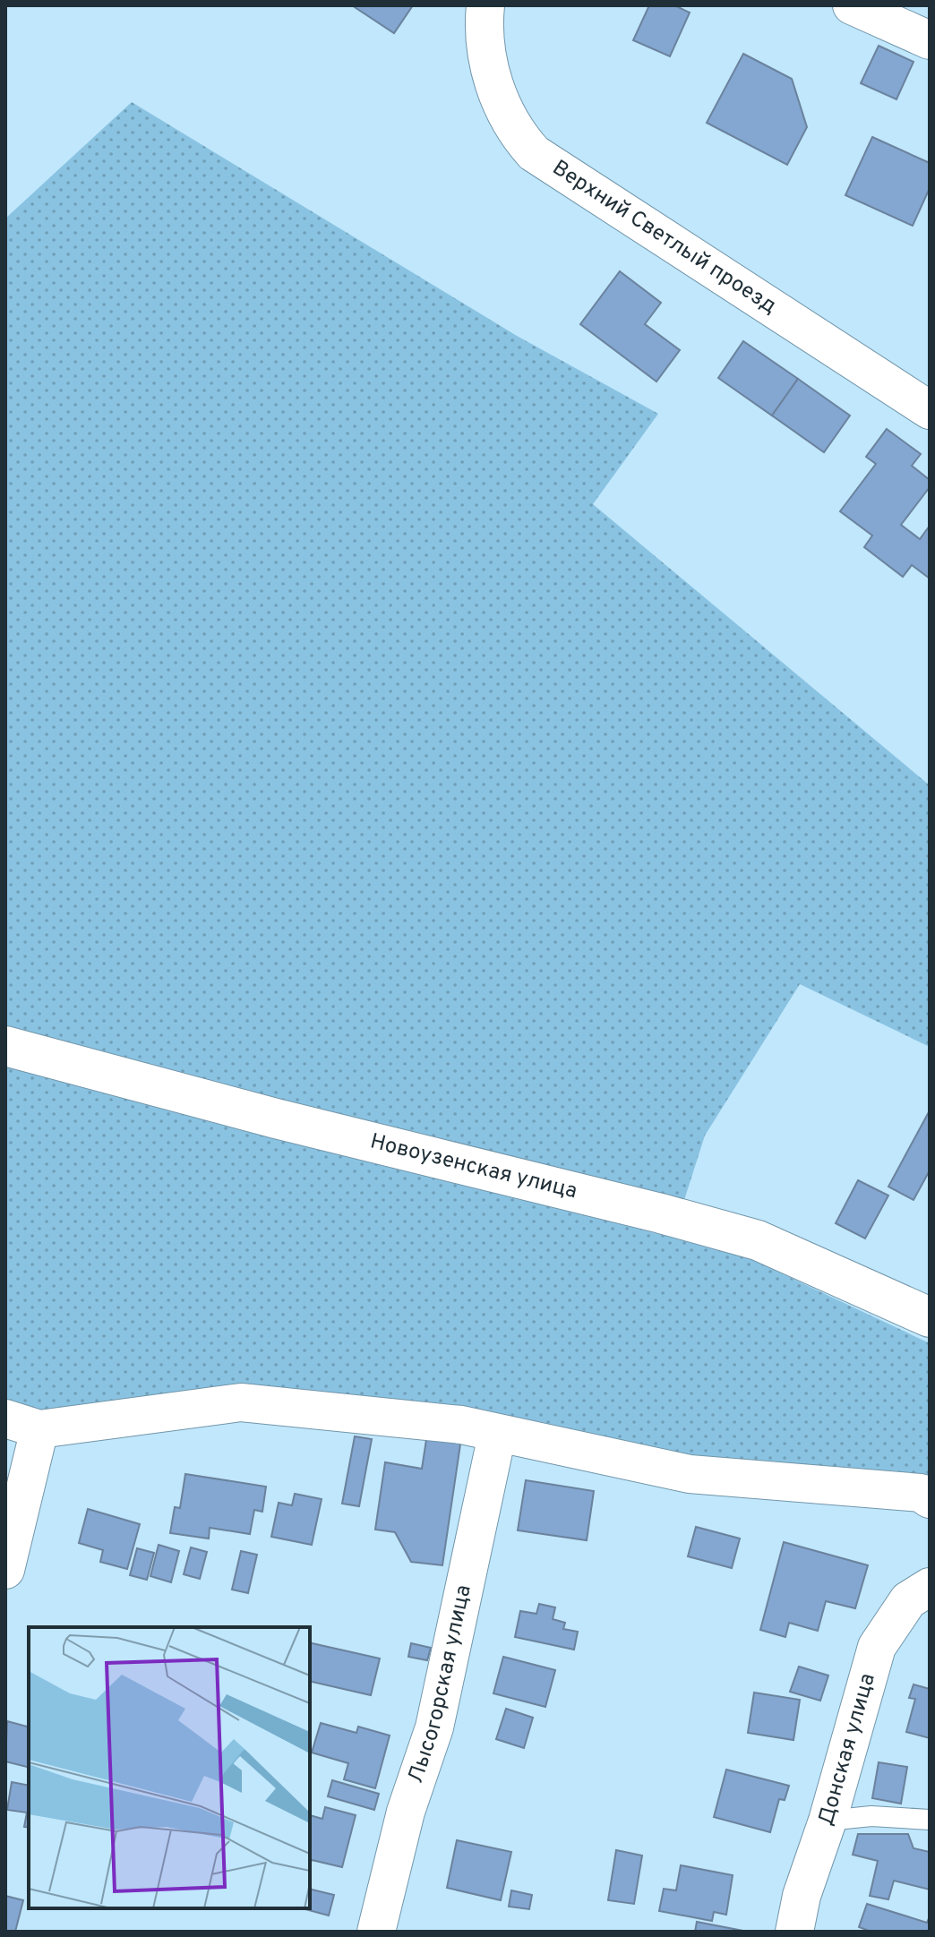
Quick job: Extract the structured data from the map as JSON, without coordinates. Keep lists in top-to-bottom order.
{
  "streets": {
    "main road": ["Новоузенская улица"],
    "street": ["Верхний Светлый проезд", "Лысогорская улица", "Донская улица"]
  }
}
